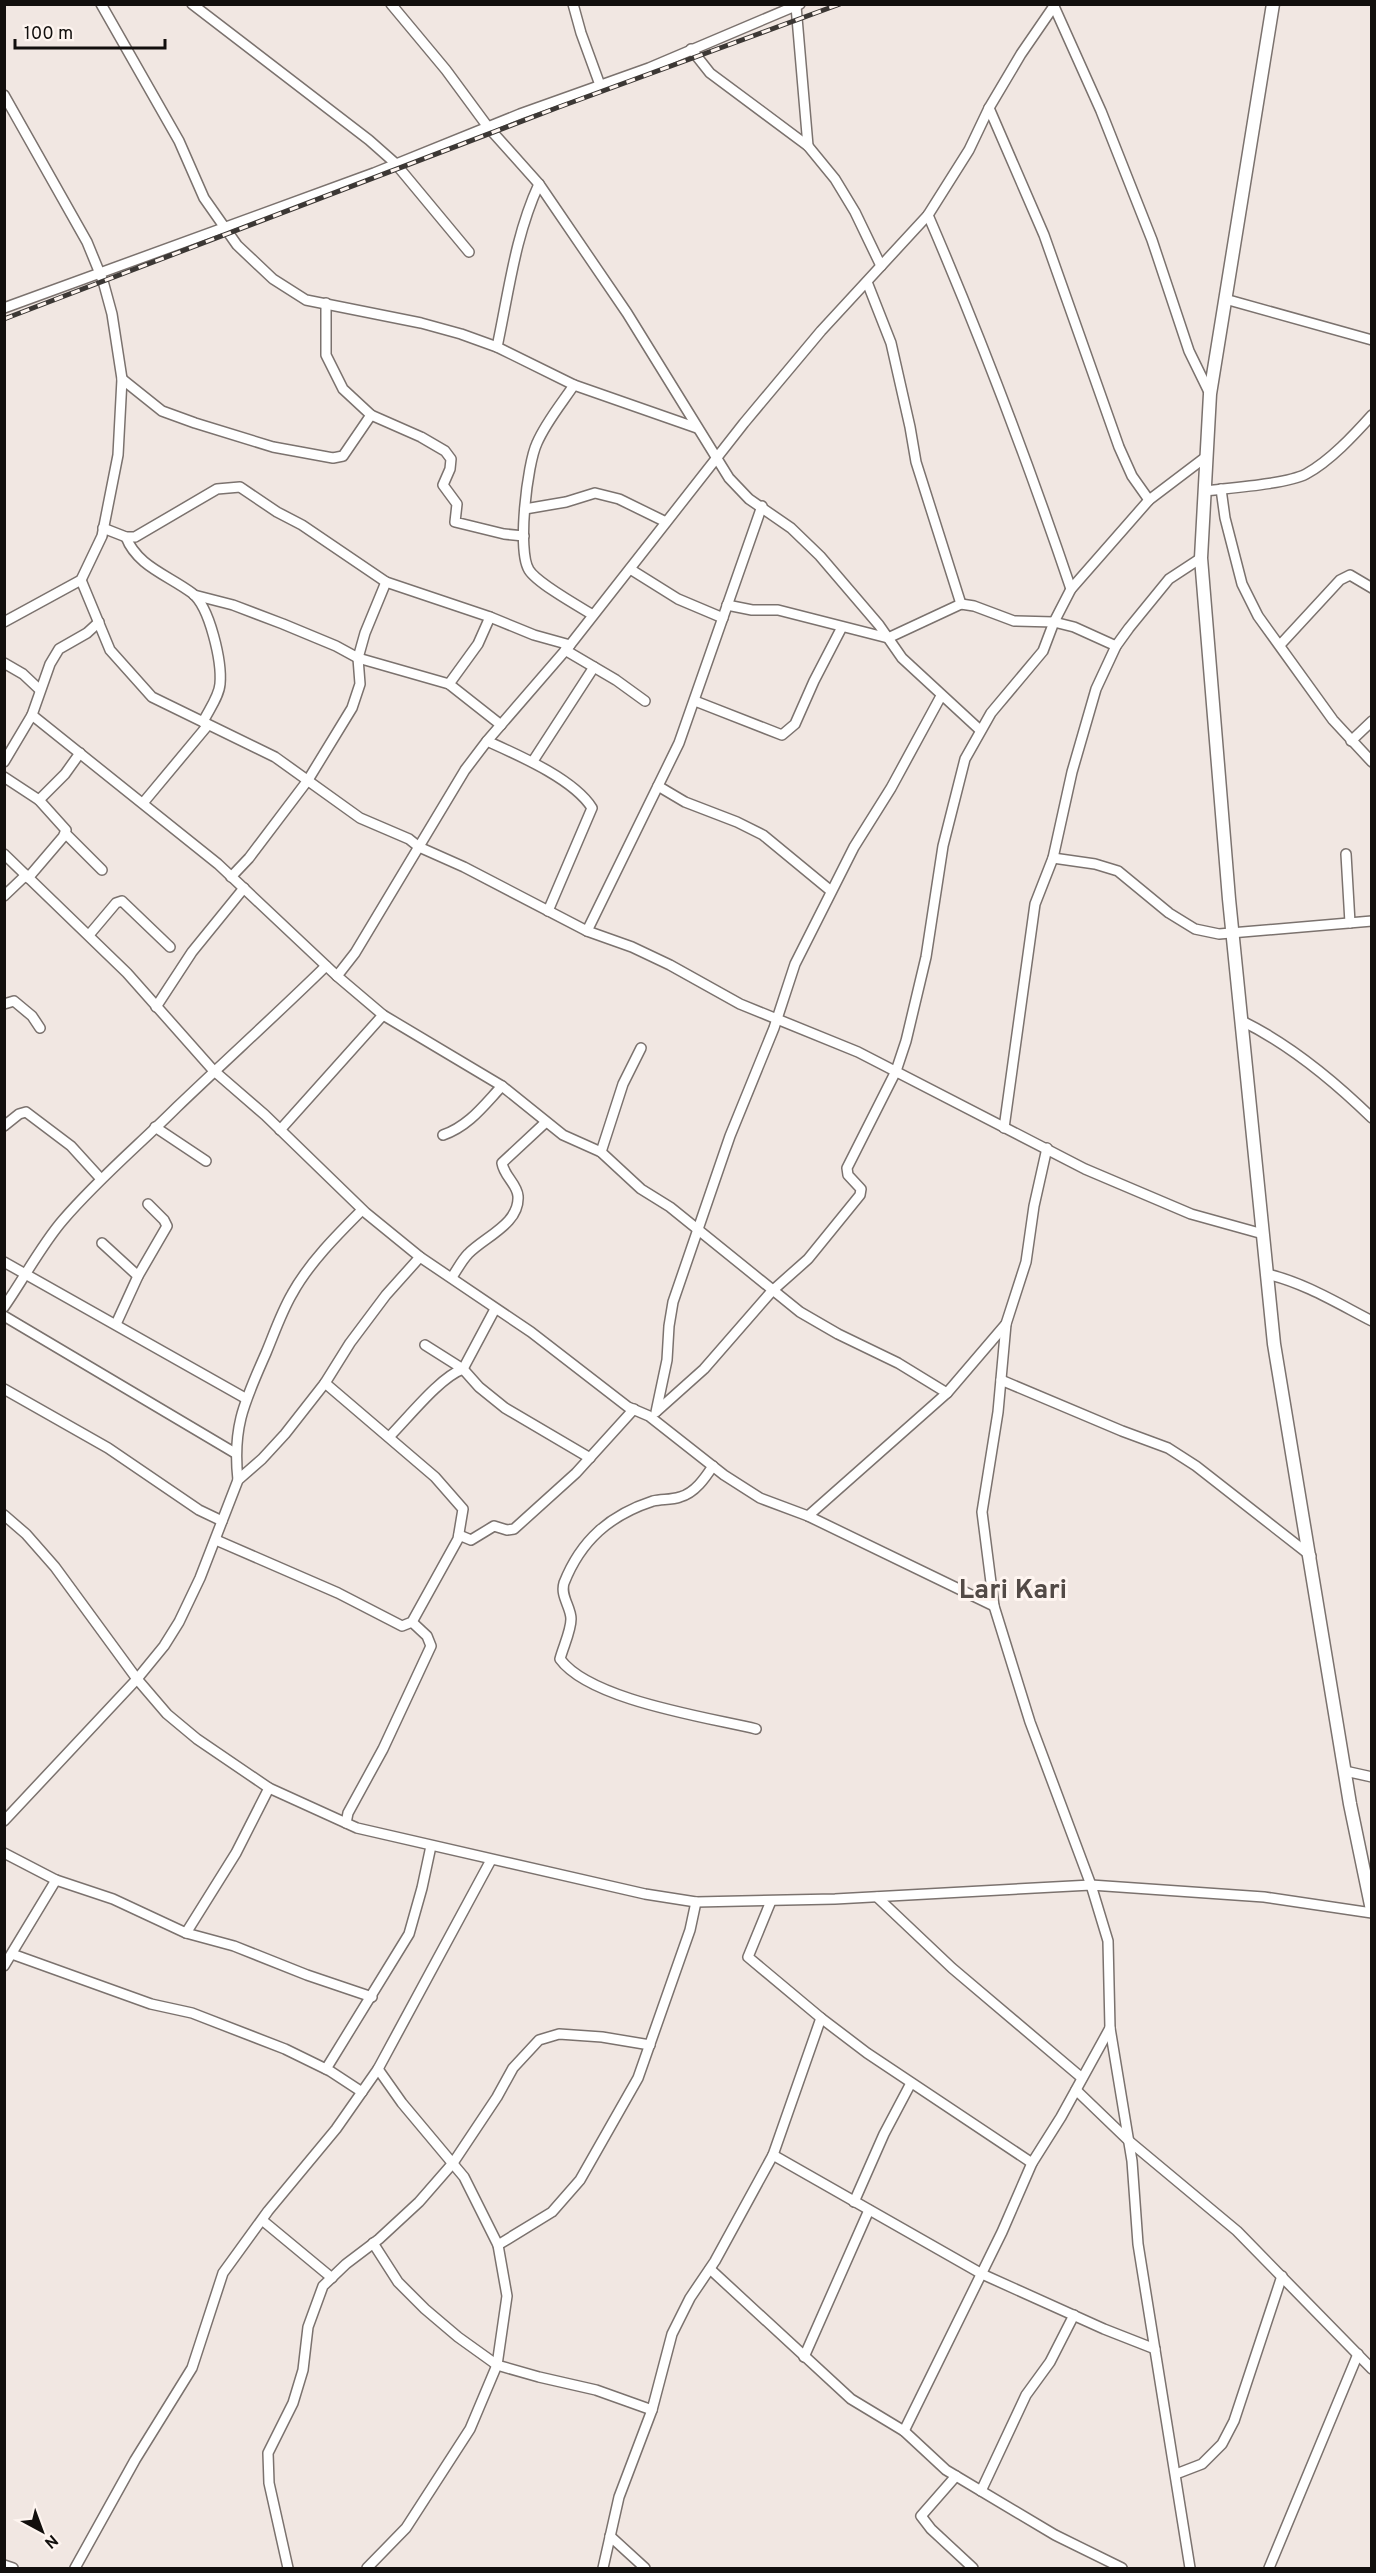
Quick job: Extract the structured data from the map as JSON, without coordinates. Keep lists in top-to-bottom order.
{
  "districts": ["Lari Kari"],
  "scale_bar": "100 m",
  "north": "bottom right"
}
